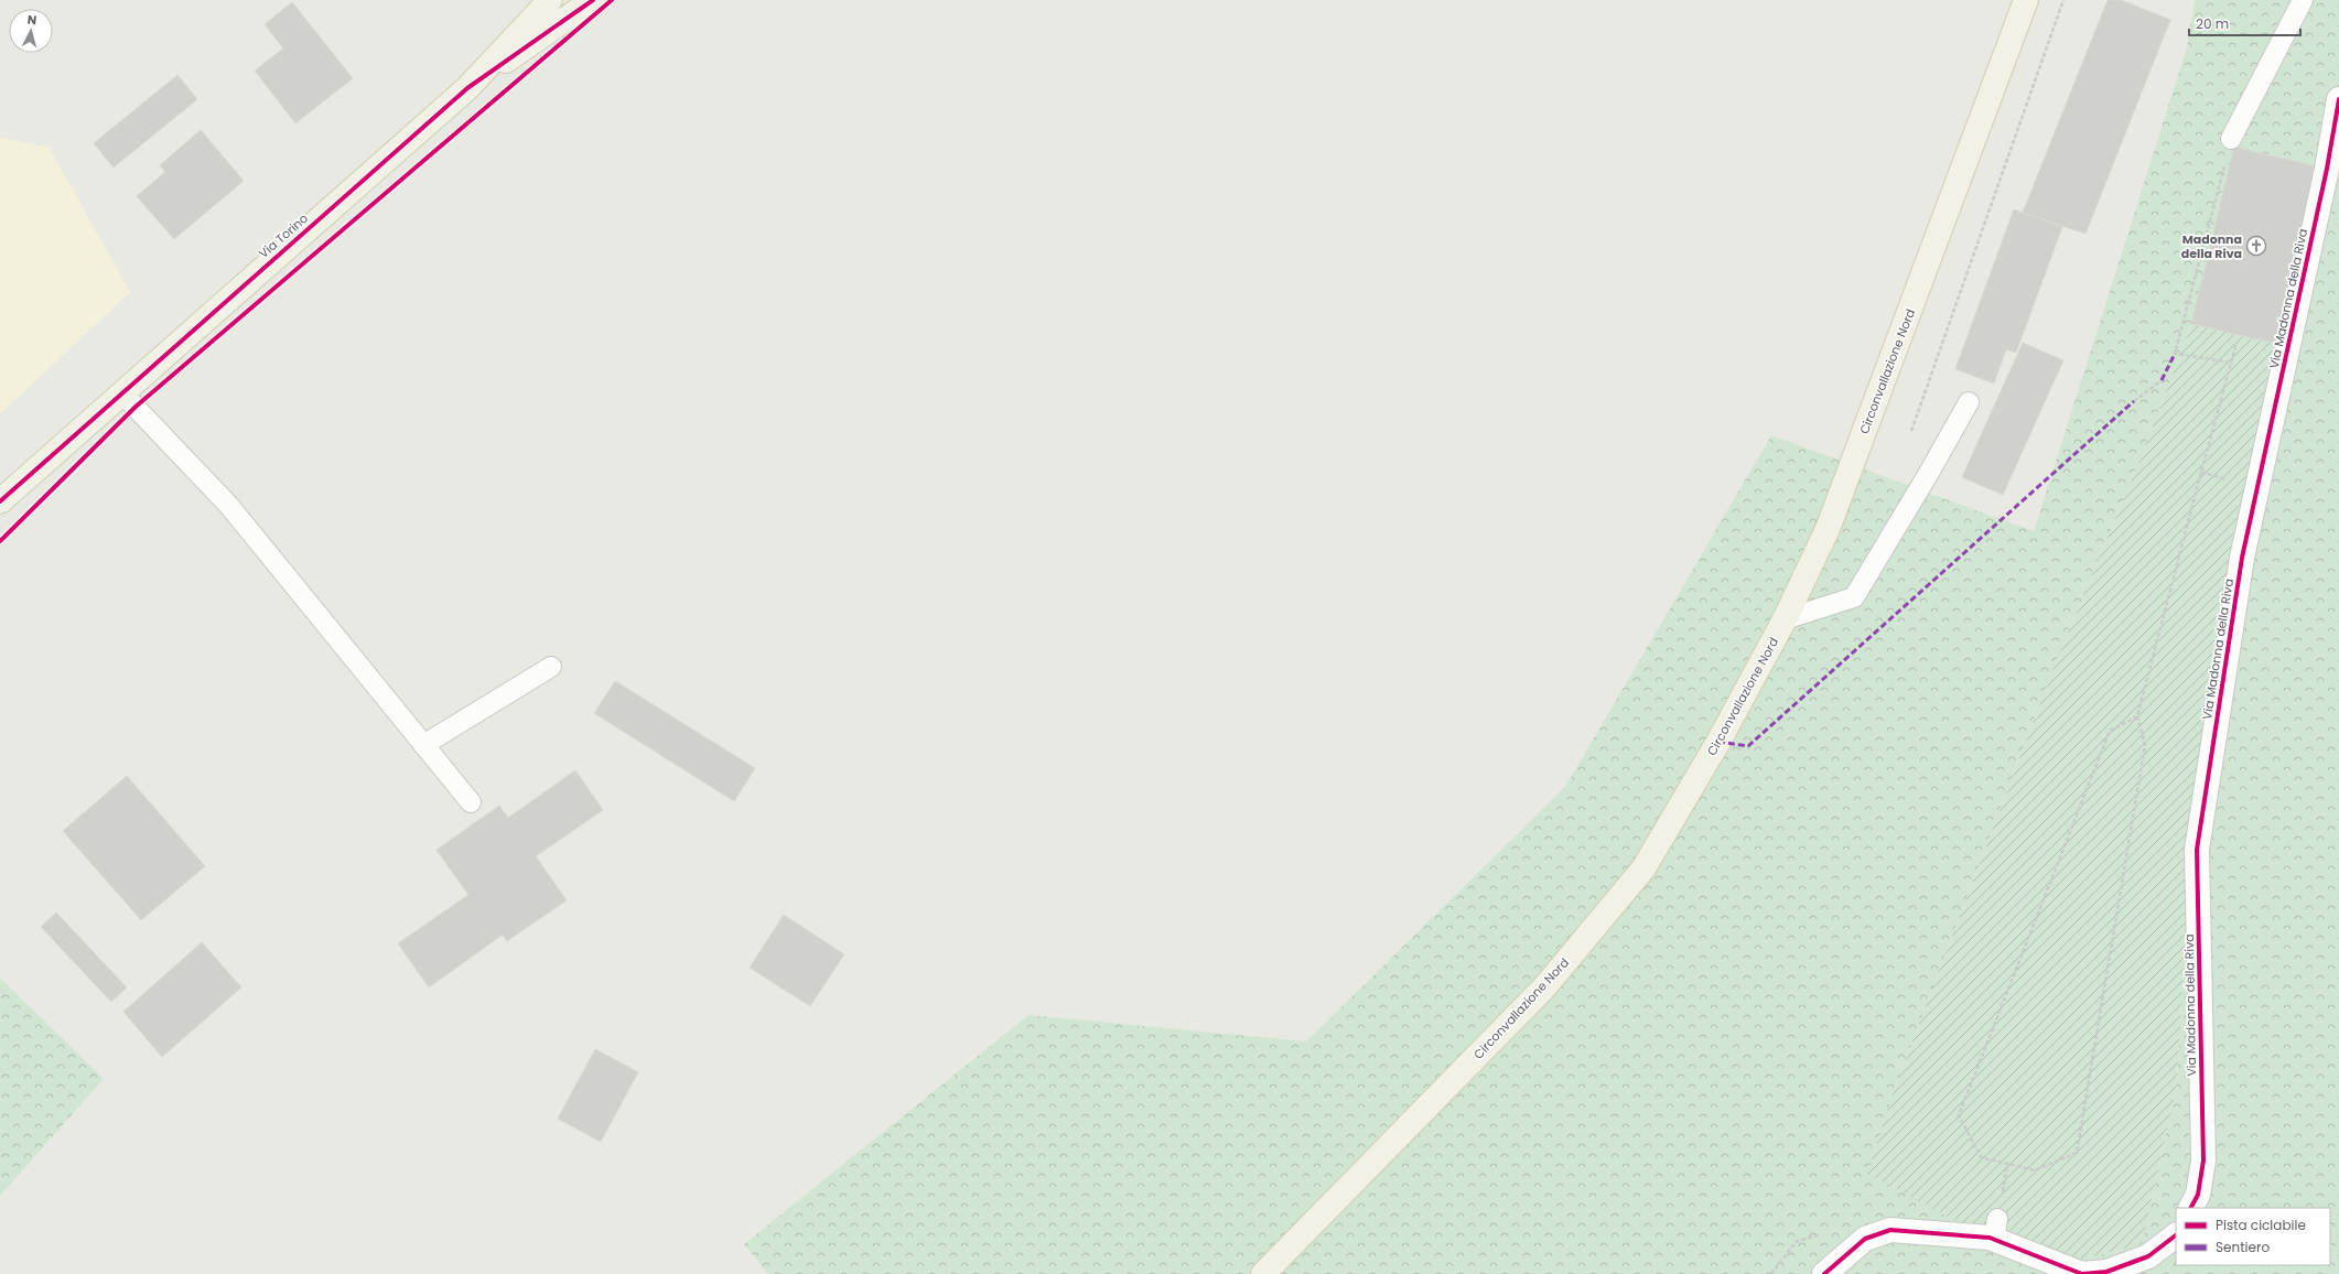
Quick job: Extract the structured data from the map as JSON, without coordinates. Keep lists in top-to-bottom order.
{
  "streets": {
    "main road": ["Via Torino", "Circonvallazione Nord"],
    "street": ["Via Madonna della Riva"]
  },
  "places": {
    "church": ["Madonna della Riva"]
  },
  "legend": ["Pista ciclabile", "Sentiero"],
  "scale_bar": "20 m",
  "north": "top"
}
